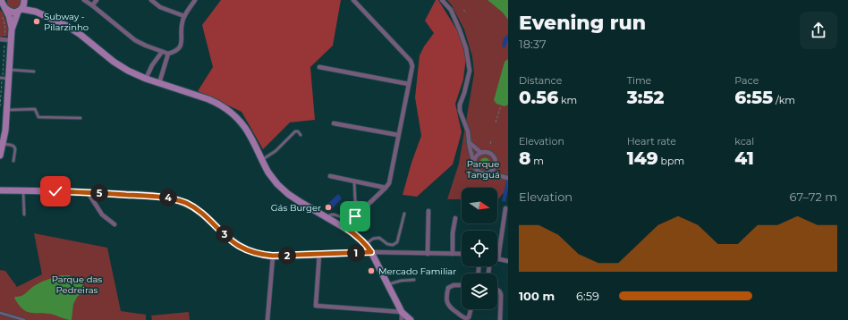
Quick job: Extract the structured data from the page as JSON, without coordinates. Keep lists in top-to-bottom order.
{
  "parks": ["Parque Tanguá", "Parque das Pedreiras"],
  "places": ["Subway - Pilarzinho", "Gás Burger", "Mercado Familiar"],
  "north": "right",
  "page": {
    "heading": ["Evening run", "18:37"],
    "stats": [
      ["Distance", "0.56 km"],
      ["Time", "3:52"],
      ["Pace", "6:55 /km"],
      ["Elevation", "8 m"],
      ["Heart rate", "149 bpm"],
      ["kcal", "41"]
    ],
    "chart": ["Elevation", "67–72 m"],
    "pins": [
      "5",
      "4",
      "3",
      "1",
      "2"
    ],
    "list": [
      {
        "name": "100 m",
        "note": "6:59"
      }
    ]
  }
}
